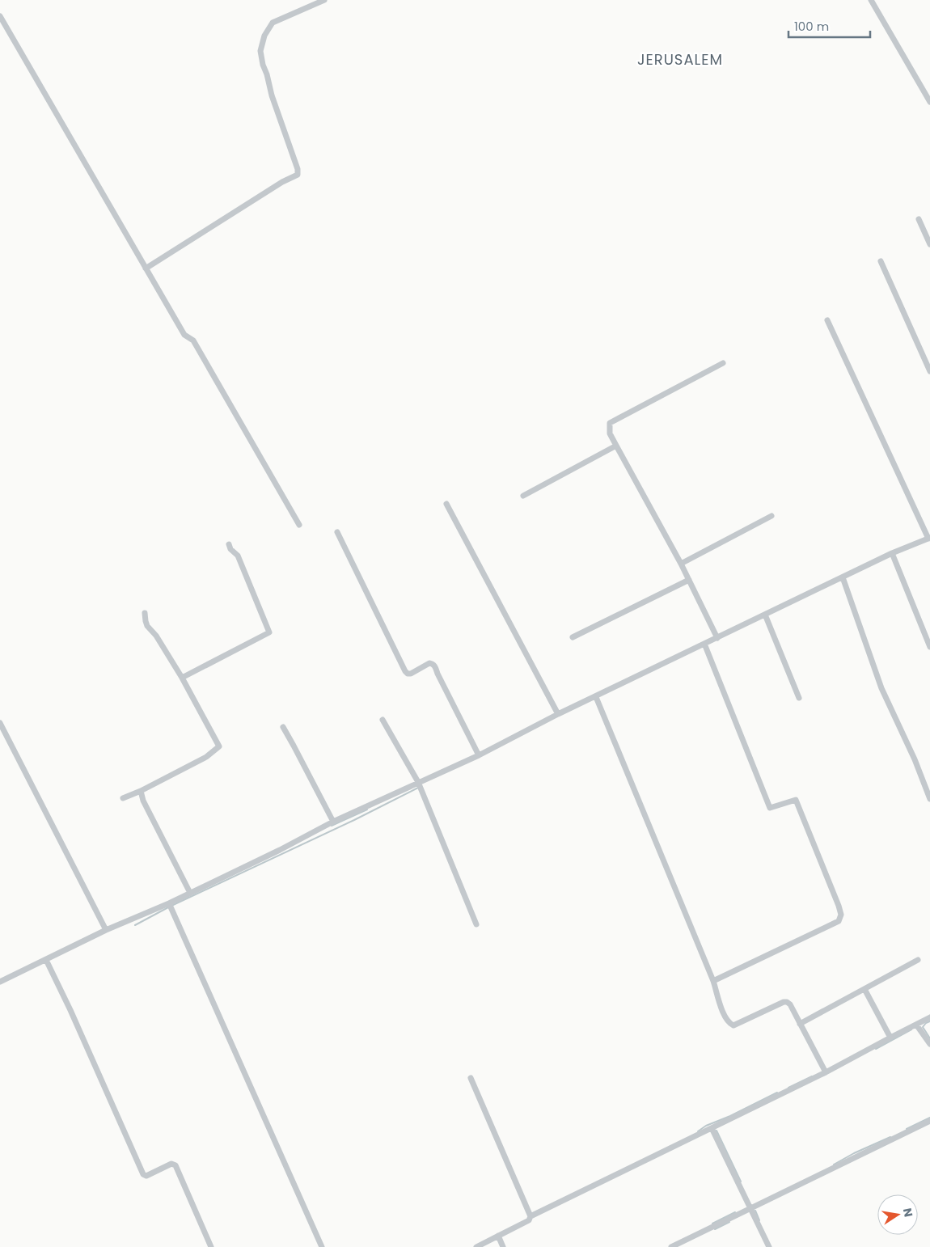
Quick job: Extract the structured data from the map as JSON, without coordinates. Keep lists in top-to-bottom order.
{
  "districts": ["JERUSALEM"],
  "scale_bar": "100 m",
  "north": "right"
}
